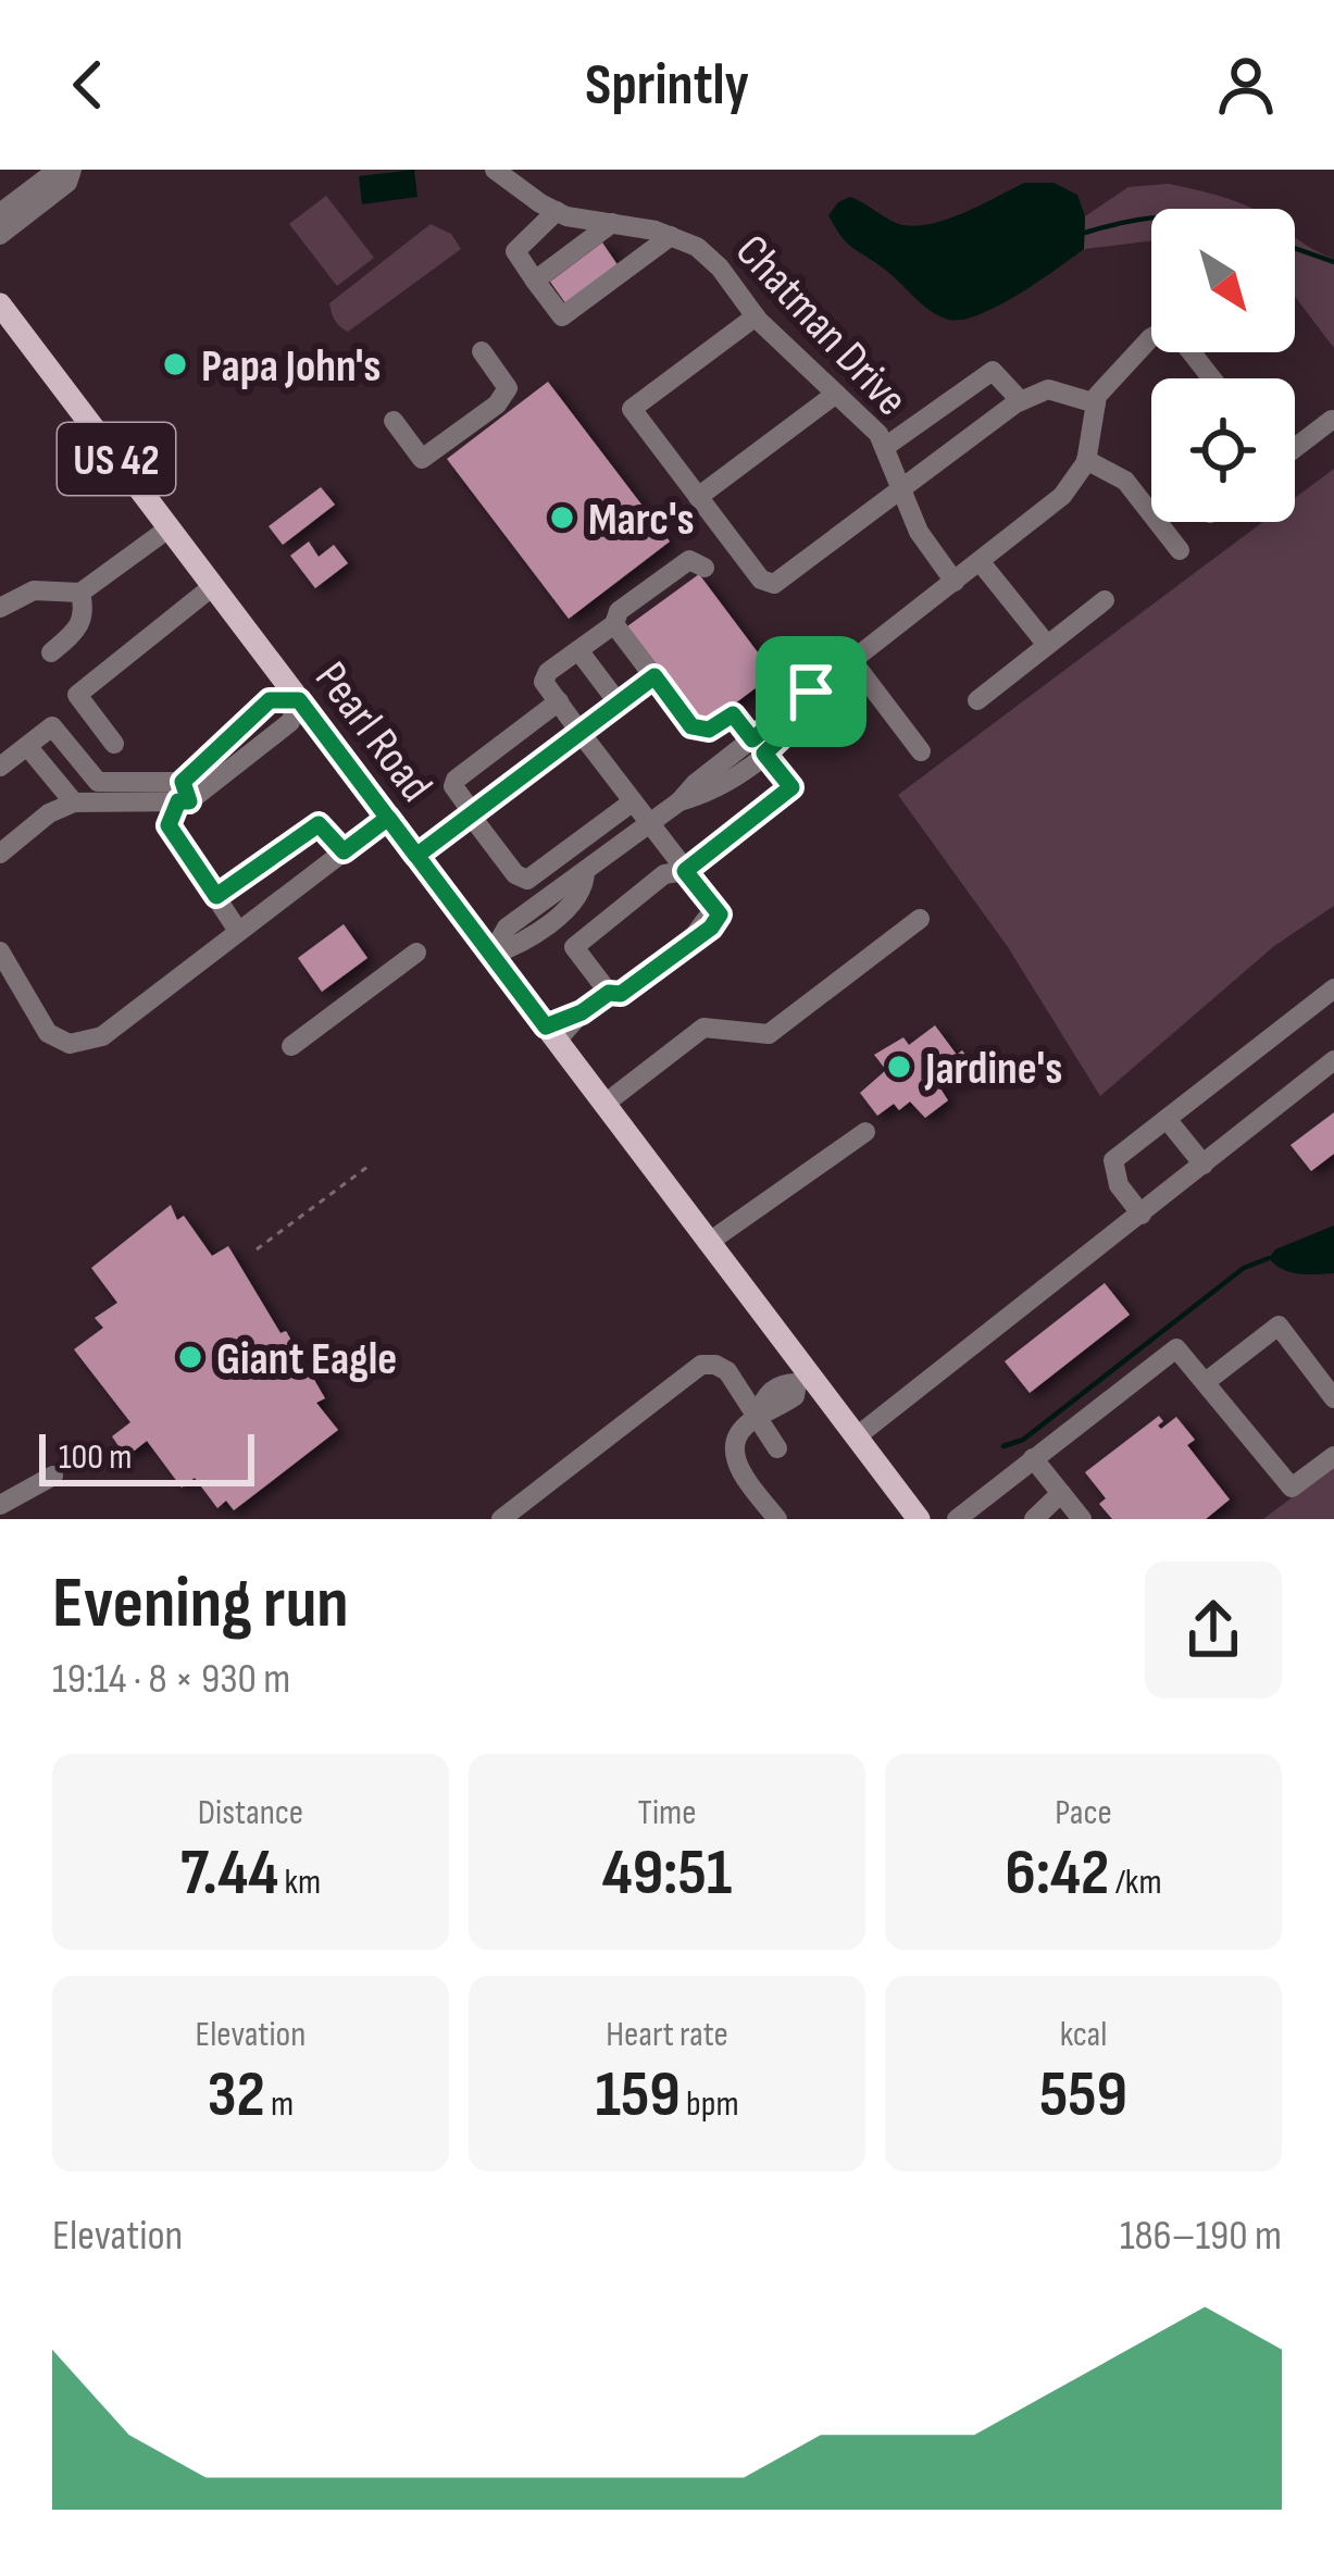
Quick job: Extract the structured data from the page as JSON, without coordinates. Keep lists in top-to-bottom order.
{
  "streets": {
    "main road": ["US 42", "Pearl Road"],
    "street": ["Chatman Drive"]
  },
  "places": [
    "Papa John's",
    "Marc's",
    "Jardine's",
    "Giant Eagle"
  ],
  "scale_bar": "100 m",
  "north": "bottom right",
  "page": {
    "header": "Sprintly",
    "scale": "100 m",
    "heading": ["Evening run", "19:14 · 8 × 930 m"],
    "stats": [
      ["Distance", "7.44 km"],
      ["Time", "49:51"],
      ["Pace", "6:42 /km"],
      ["Elevation", "32 m"],
      ["Heart rate", "159 bpm"],
      ["kcal", "559"]
    ],
    "chart": ["Elevation", "186–190 m"]
  }
}
